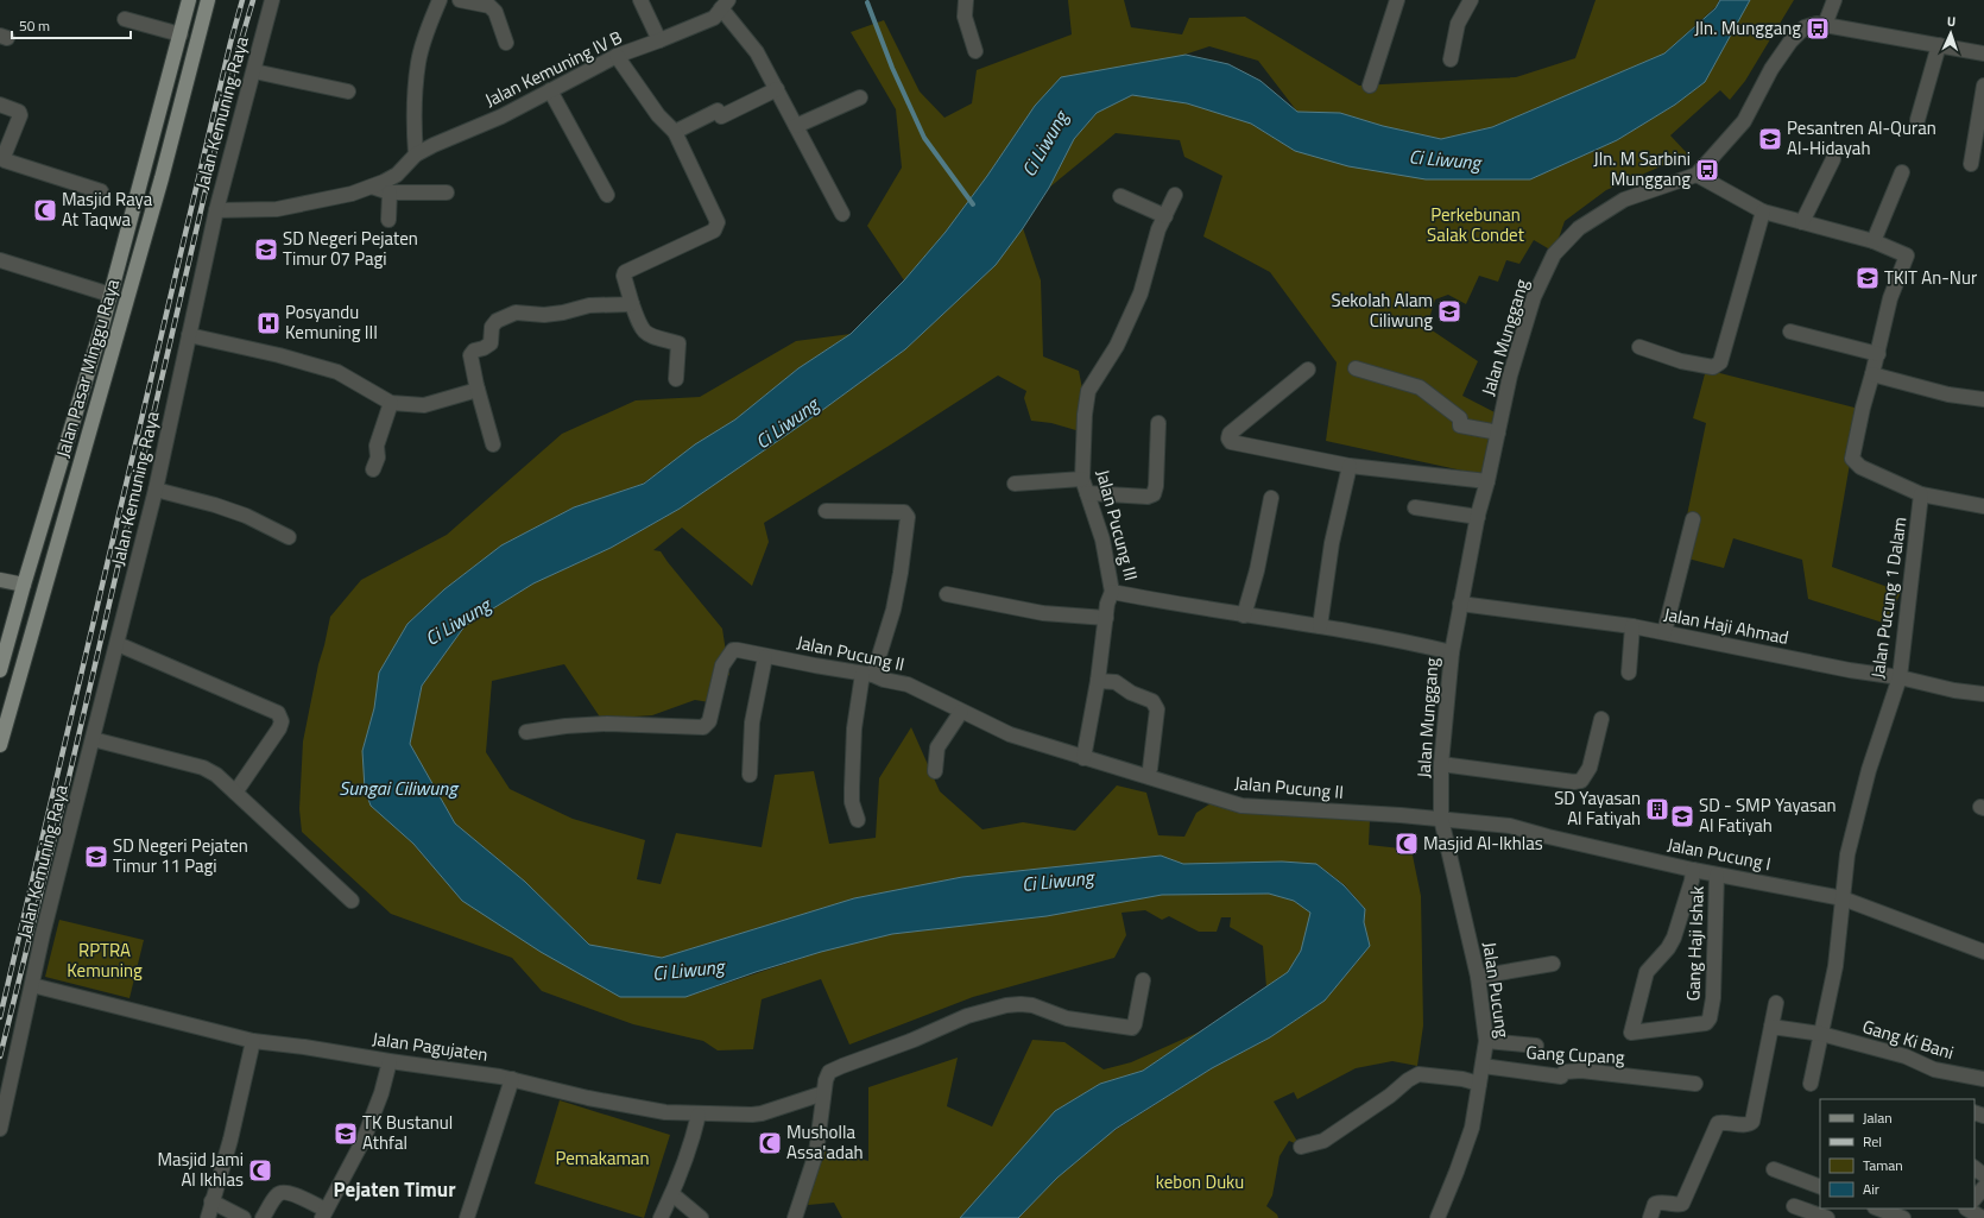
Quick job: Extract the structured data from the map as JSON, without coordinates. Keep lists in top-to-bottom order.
{
  "streets": {
    "main road": ["Jalan Pasar Minggu Raya"],
    "street": [
      "Jalan Kemuning IV B",
      "Jalan Kemuning Raya",
      "Jalan Munggang",
      "Jalan Pucung III",
      "Jalan Pucung 1 Dalam",
      "Jalan Haji Ahmad",
      "Jalan Pucung II",
      "Jalan Pucung I",
      "Gang Haji Ishak",
      "Jalan Pucung",
      "Gang Ki Bani",
      "Jalan Pagujaten",
      "Gang Cupang"
    ]
  },
  "crossings": [
    ["Jalan Kemuning IV B", "Jalan Kemuning Raya"],
    ["Jalan Kemuning Raya", "Jalan Pagujaten"],
    ["Jalan Munggang", "Jalan Pucung III"],
    ["Jalan Munggang", "Jalan Haji Ahmad"],
    ["Jalan Munggang", "Jalan Pucung II"],
    ["Jalan Munggang", "Jalan Pucung I"],
    ["Jalan Munggang", "Jalan Pucung"],
    ["Jalan Pucung 1 Dalam", "Jalan Haji Ahmad"],
    ["Jalan Pucung 1 Dalam", "Jalan Pucung I"],
    ["Jalan Pucung 1 Dalam", "Gang Ki Bani"],
    ["Jalan Pucung II", "Jalan Pucung I"],
    ["Jalan Pucung II", "Jalan Pucung"],
    ["Jalan Pucung I", "Gang Haji Ishak"],
    ["Jalan Pucung I", "Jalan Pucung"],
    ["Jalan Pucung", "Gang Cupang"]
  ],
  "districts": ["Pejaten Timur"],
  "water": ["Ci Liwung", "Sungai Ciliwung"],
  "parks": [
    "Perkebunan Salak Condet",
    "RPTRA Kemuning",
    "Pemakaman",
    "kebon Duku"
  ],
  "places": {
    "bus stop": ["Jln. Munggang", "Jln. M Sarbini Munggang"],
    "school or university": [
      "Pesantren Al-Quran Al-Hidayah",
      "SD Negeri Pejaten Timur 07 Pagi",
      "TKIT An-Nur",
      "Sekolah Alam Ciliwung",
      "SD - SMP Yayasan Al Fatiyah",
      "SD Negeri Pejaten Timur 11 Pagi",
      "TK Bustanul Athfal"
    ],
    "mosque": [
      "Masjid Raya At Taqwa",
      "Masjid Al-Ikhlas",
      "Musholla Assa'adah",
      "Masjid Jami Al Ikhlas"
    ],
    "hospital": ["Posyandu Kemuning III"],
    "building": ["SD Yayasan Al Fatiyah"]
  },
  "legend": [
    "Jalan",
    "Rel",
    "Taman",
    "Air"
  ],
  "scale_bar": "50 m",
  "north": "top"
}
